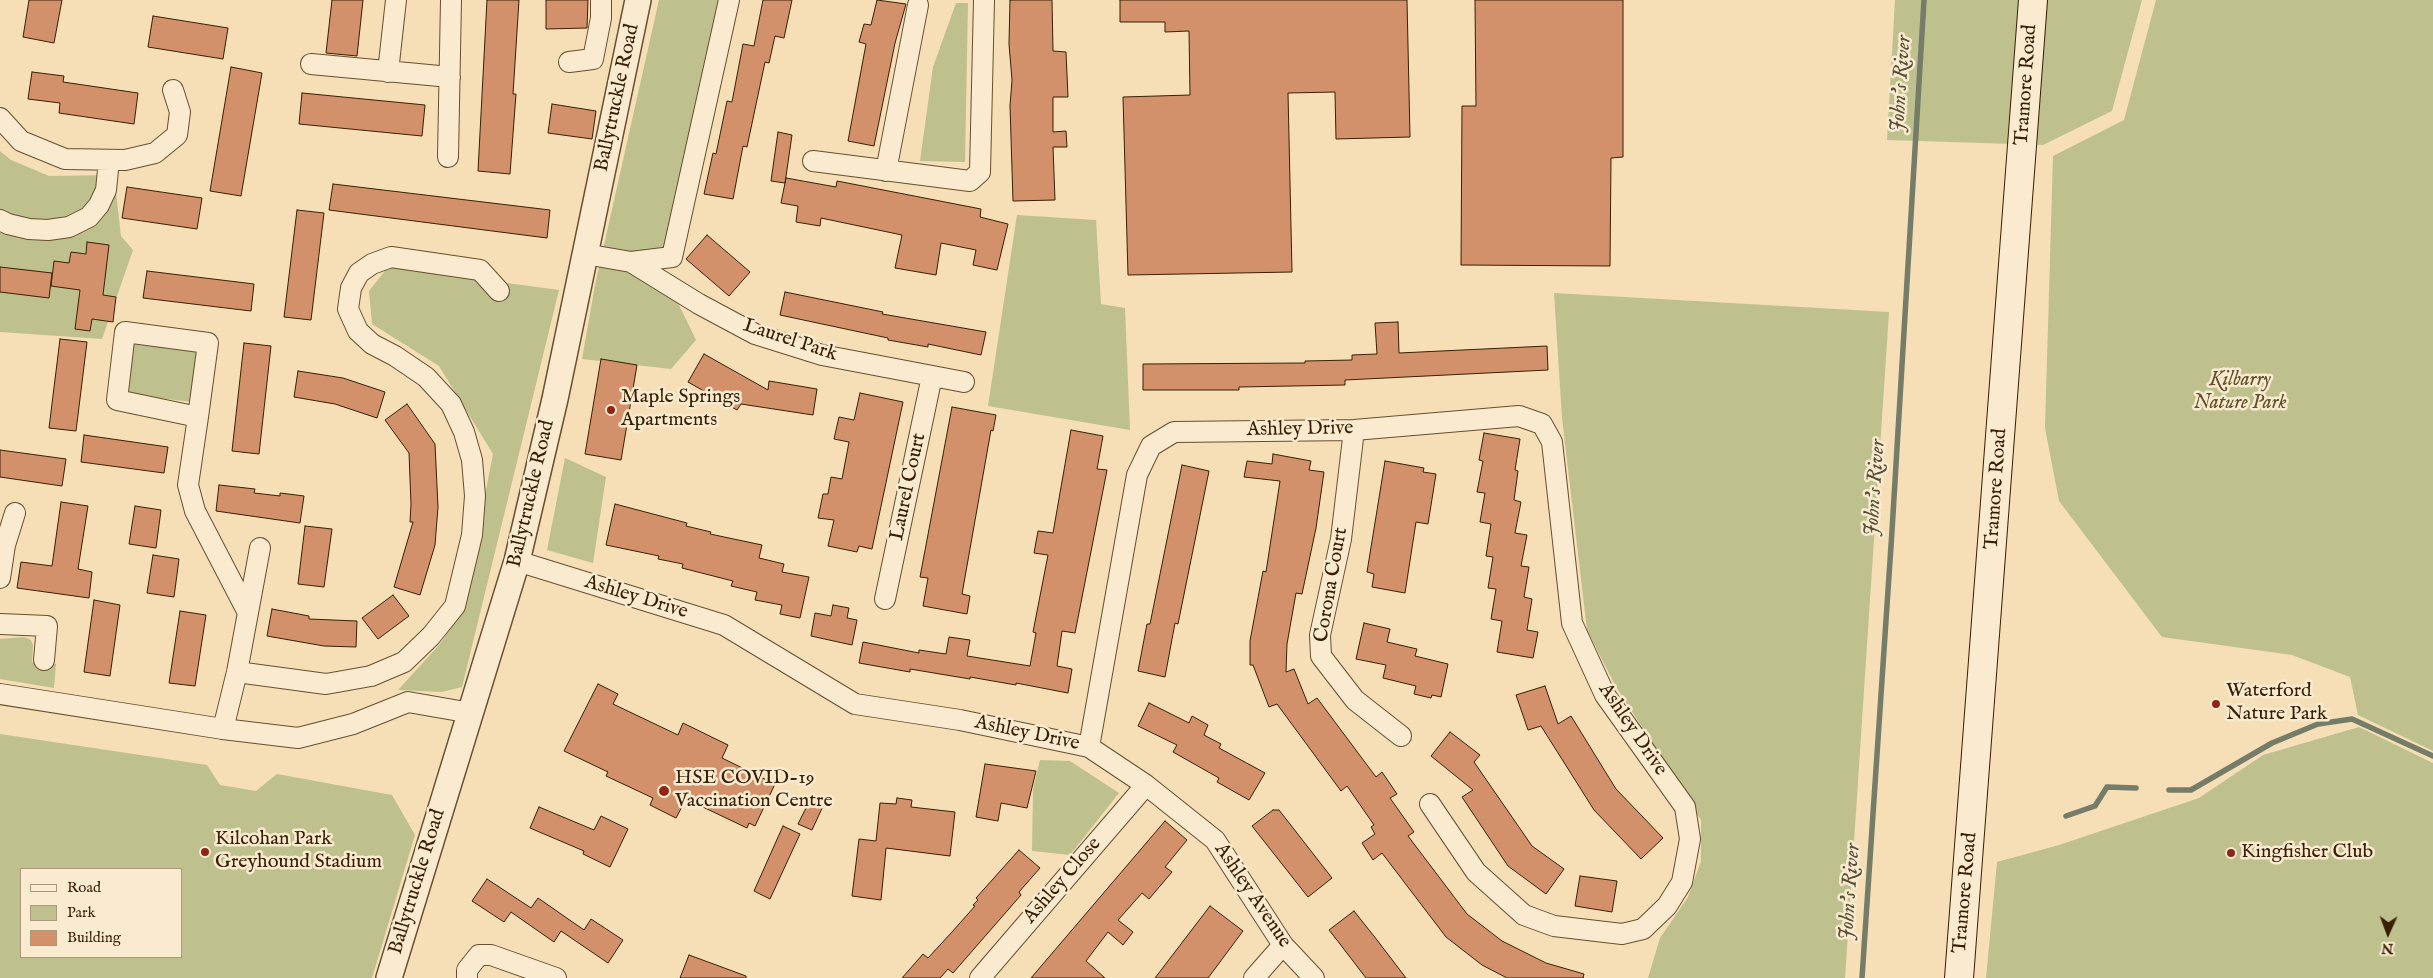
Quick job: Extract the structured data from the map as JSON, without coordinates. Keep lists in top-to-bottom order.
{
  "streets": {
    "main road": ["Tramore Road"],
    "street": [
      "Ballytruckle Road",
      "Laurel Park",
      "Ashley Drive",
      "Laurel Court",
      "Corona Court",
      "Ashley Close",
      "Ashley Avenue"
    ]
  },
  "crossings": [
    ["Ballytruckle Road", "Laurel Park"],
    ["Ballytruckle Road", "Ashley Drive"],
    ["Laurel Park", "Laurel Court"],
    ["Ashley Drive", "Corona Court"],
    ["Ashley Drive", "Ashley Avenue"],
    ["Ashley Close", "Ashley Avenue"]
  ],
  "water": ["John's River"],
  "parks": ["Kilbarry Nature Park"],
  "places": [
    "Maple Springs Apartments",
    "Waterford Nature Park",
    "HSE COVID-19 Vaccination Centre",
    "Kilcohan Park Greyhound Stadium",
    "Kingfisher Club"
  ],
  "legend": ["Road", "Park", "Building"],
  "north": "bottom"
}
